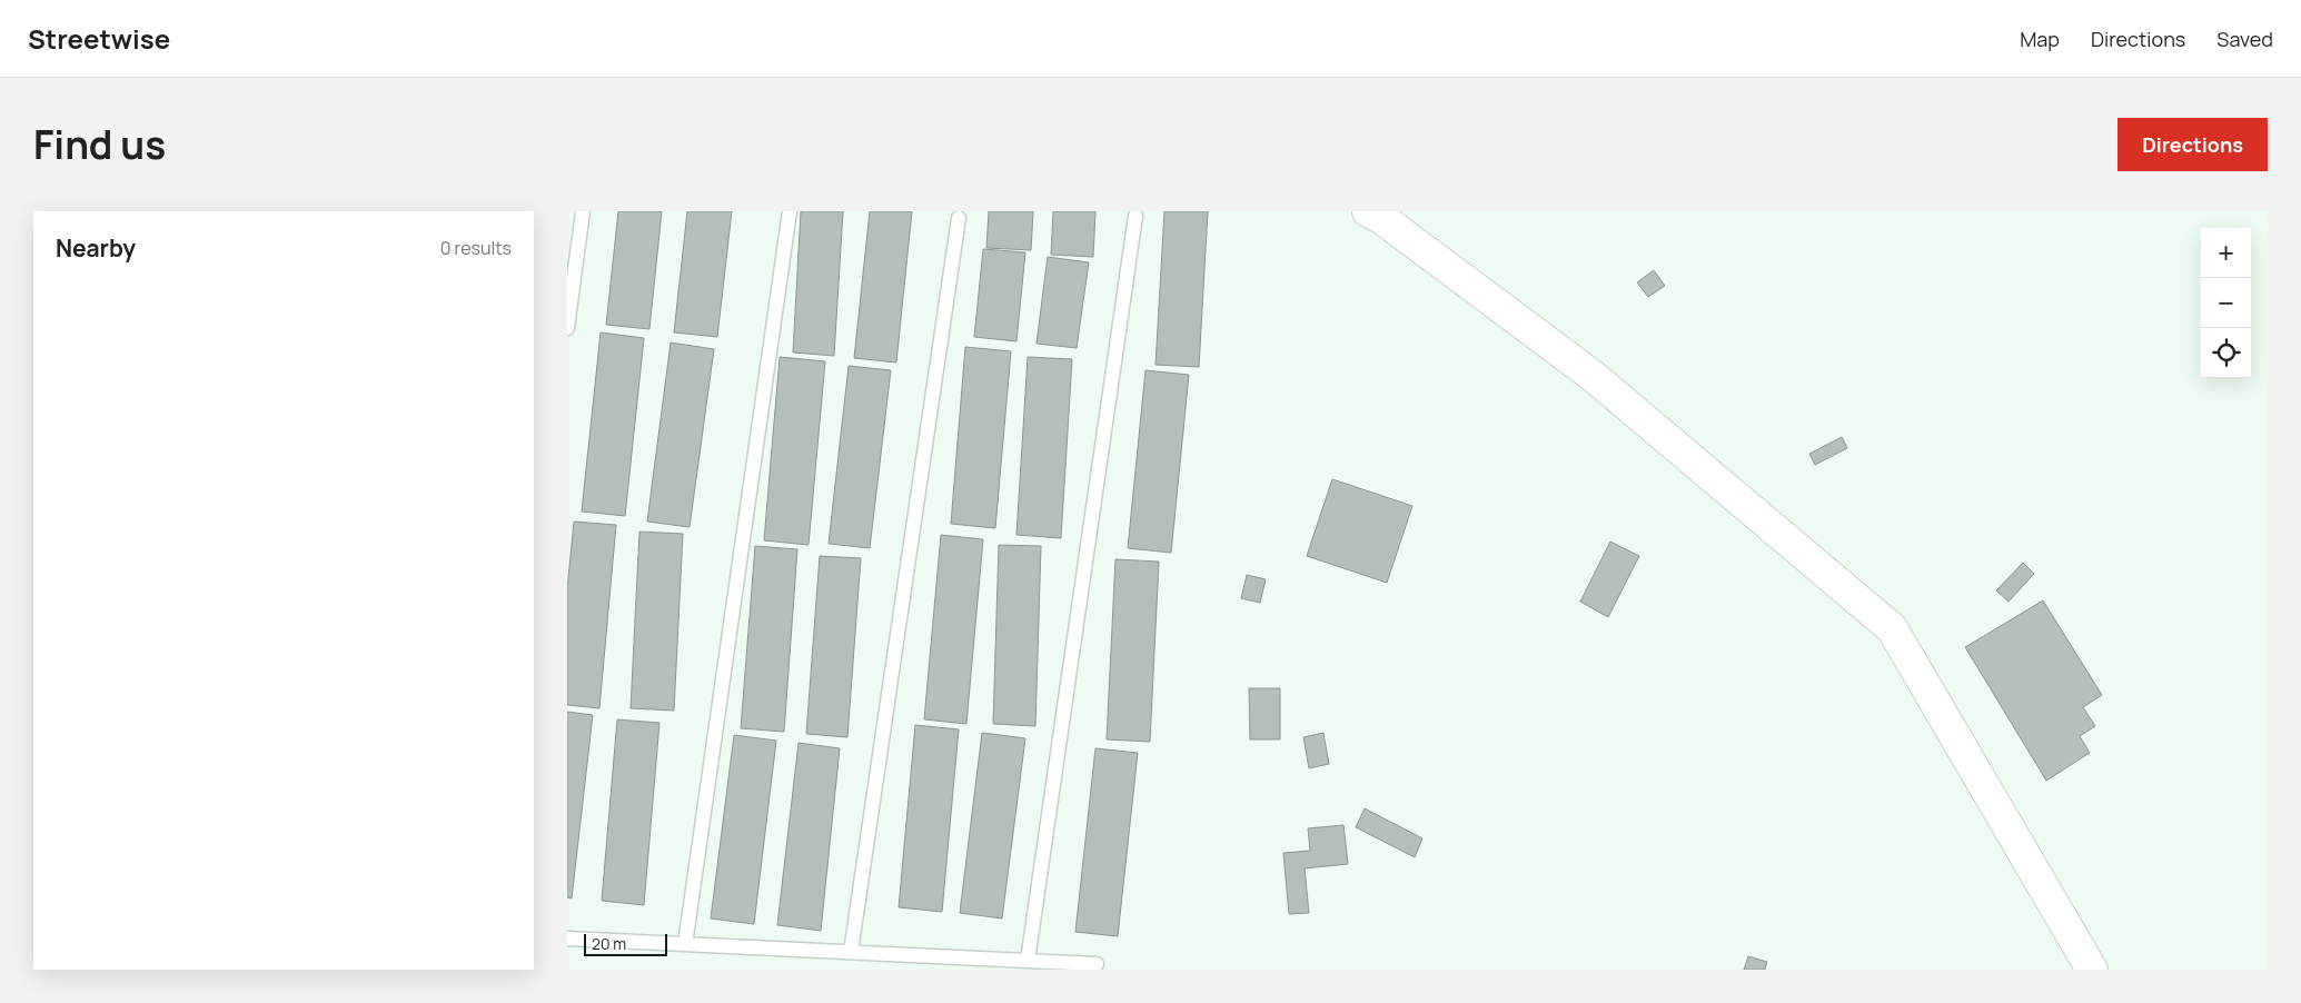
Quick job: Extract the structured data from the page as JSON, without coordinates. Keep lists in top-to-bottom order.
{
  "scale_bar": "20 m",
  "page": {
    "header": "Streetwise",
    "nav": ["Map", "Directions", "Saved"],
    "title": "Find us",
    "buttons": "Directions",
    "heading": ["Nearby", "0 results"],
    "map_buttons": ["+", "−"],
    "scale": "20 m"
  }
}
